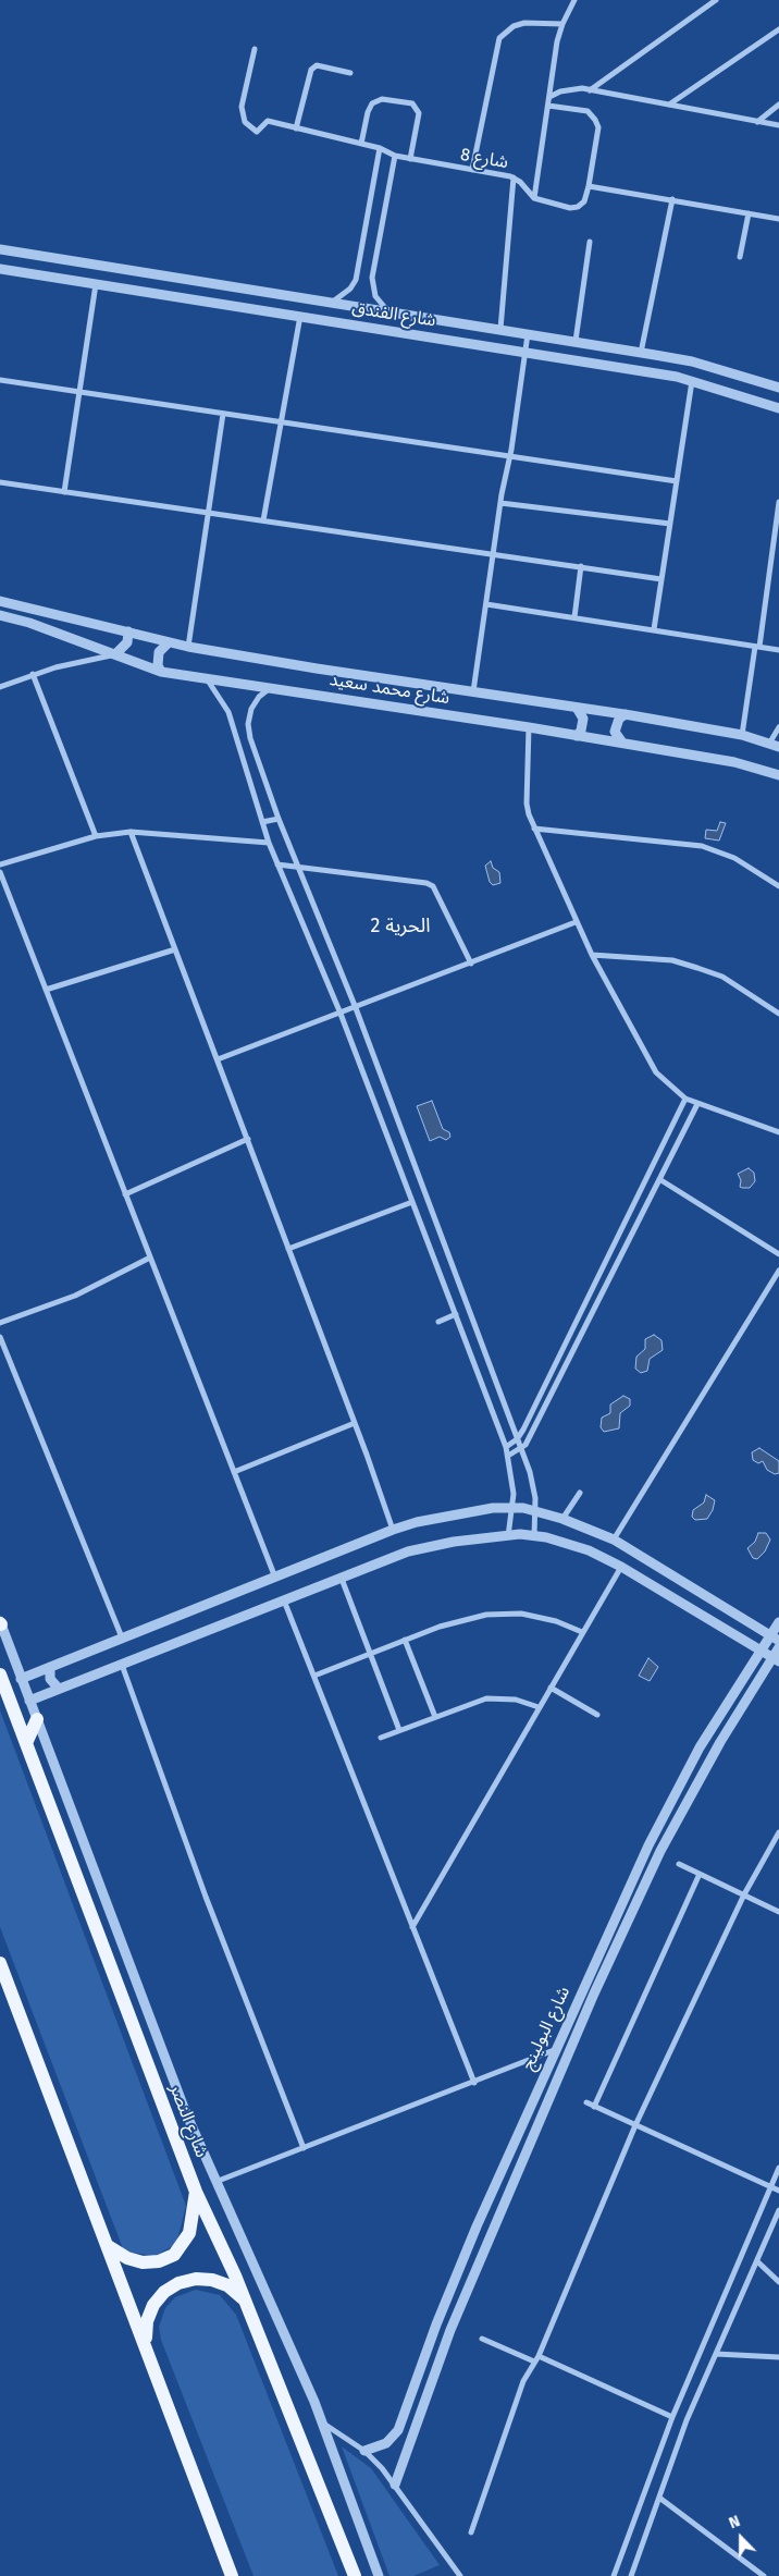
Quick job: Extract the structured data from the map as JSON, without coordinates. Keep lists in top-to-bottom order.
{
  "streets": {
    "main road": ["شارع النصر"],
    "street": [
      "شارع 8",
      "شارع الفندق",
      "شارع محمد سعيد",
      "شارع البولينج"
    ]
  },
  "districts": ["الحرية 2"],
  "north": "top"
}
